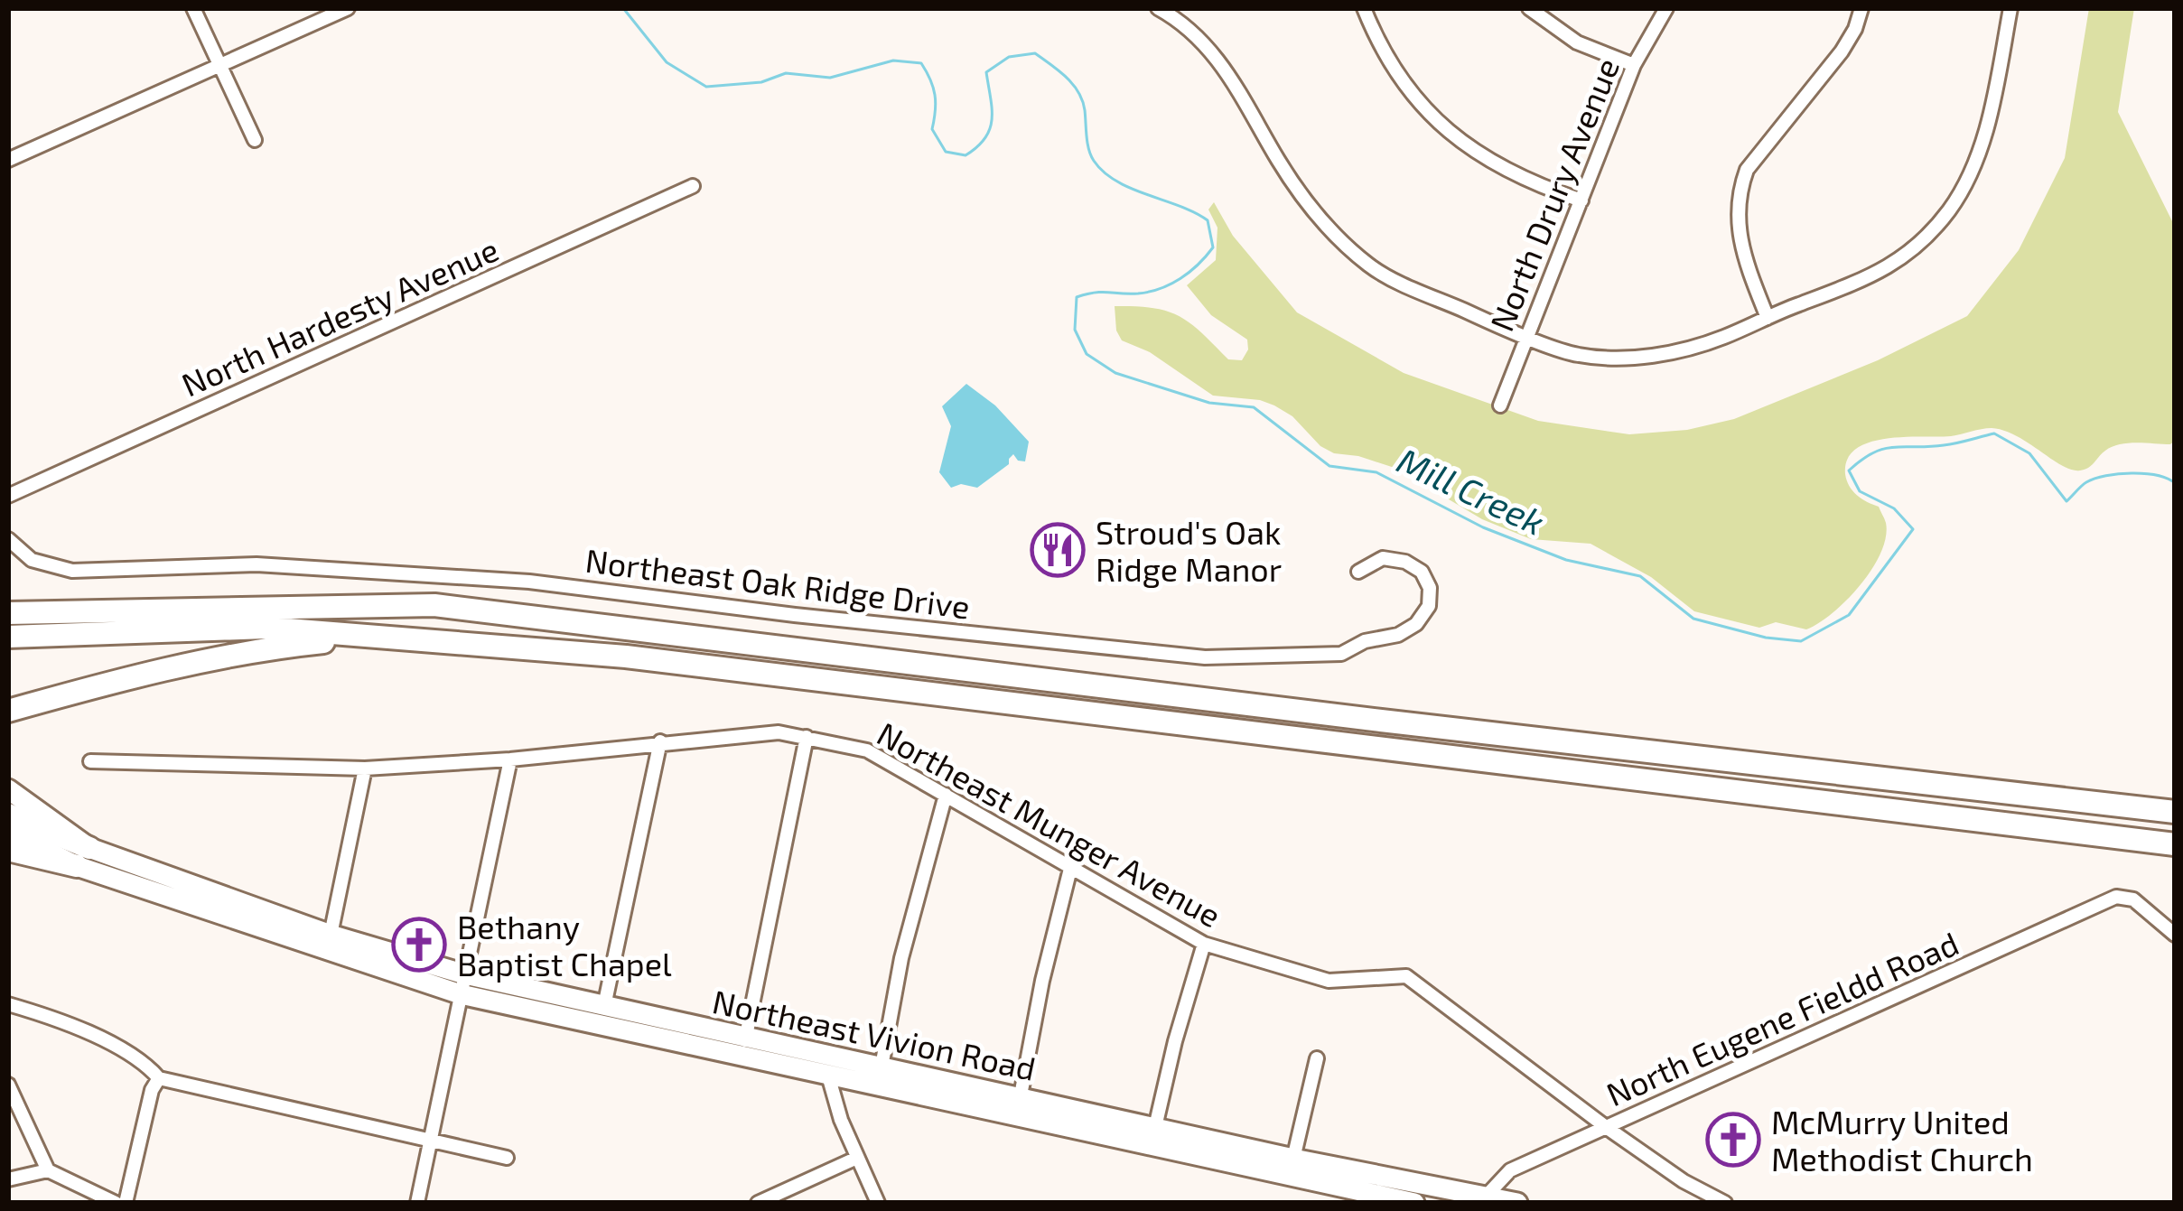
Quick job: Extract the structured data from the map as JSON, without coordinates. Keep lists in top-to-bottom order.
{
  "streets": {
    "main road": ["Northeast Vivion Road"],
    "street": [
      "North Drury Avenue",
      "North Hardesty Avenue",
      "Northeast Oak Ridge Drive",
      "Northeast Munger Avenue",
      "North Eugene Fieldd Road"
    ]
  },
  "crossings": [
    ["Northeast Munger Avenue", "North Eugene Fieldd Road"],
    ["North Eugene Fieldd Road", "Northeast Vivion Road"]
  ],
  "water": ["Mill Creek"],
  "places": {
    "restaurant": ["Stroud's Oak Ridge Manor"],
    "church": ["Bethany Baptist Chapel", "McMurry United Methodist Church"]
  }
}
